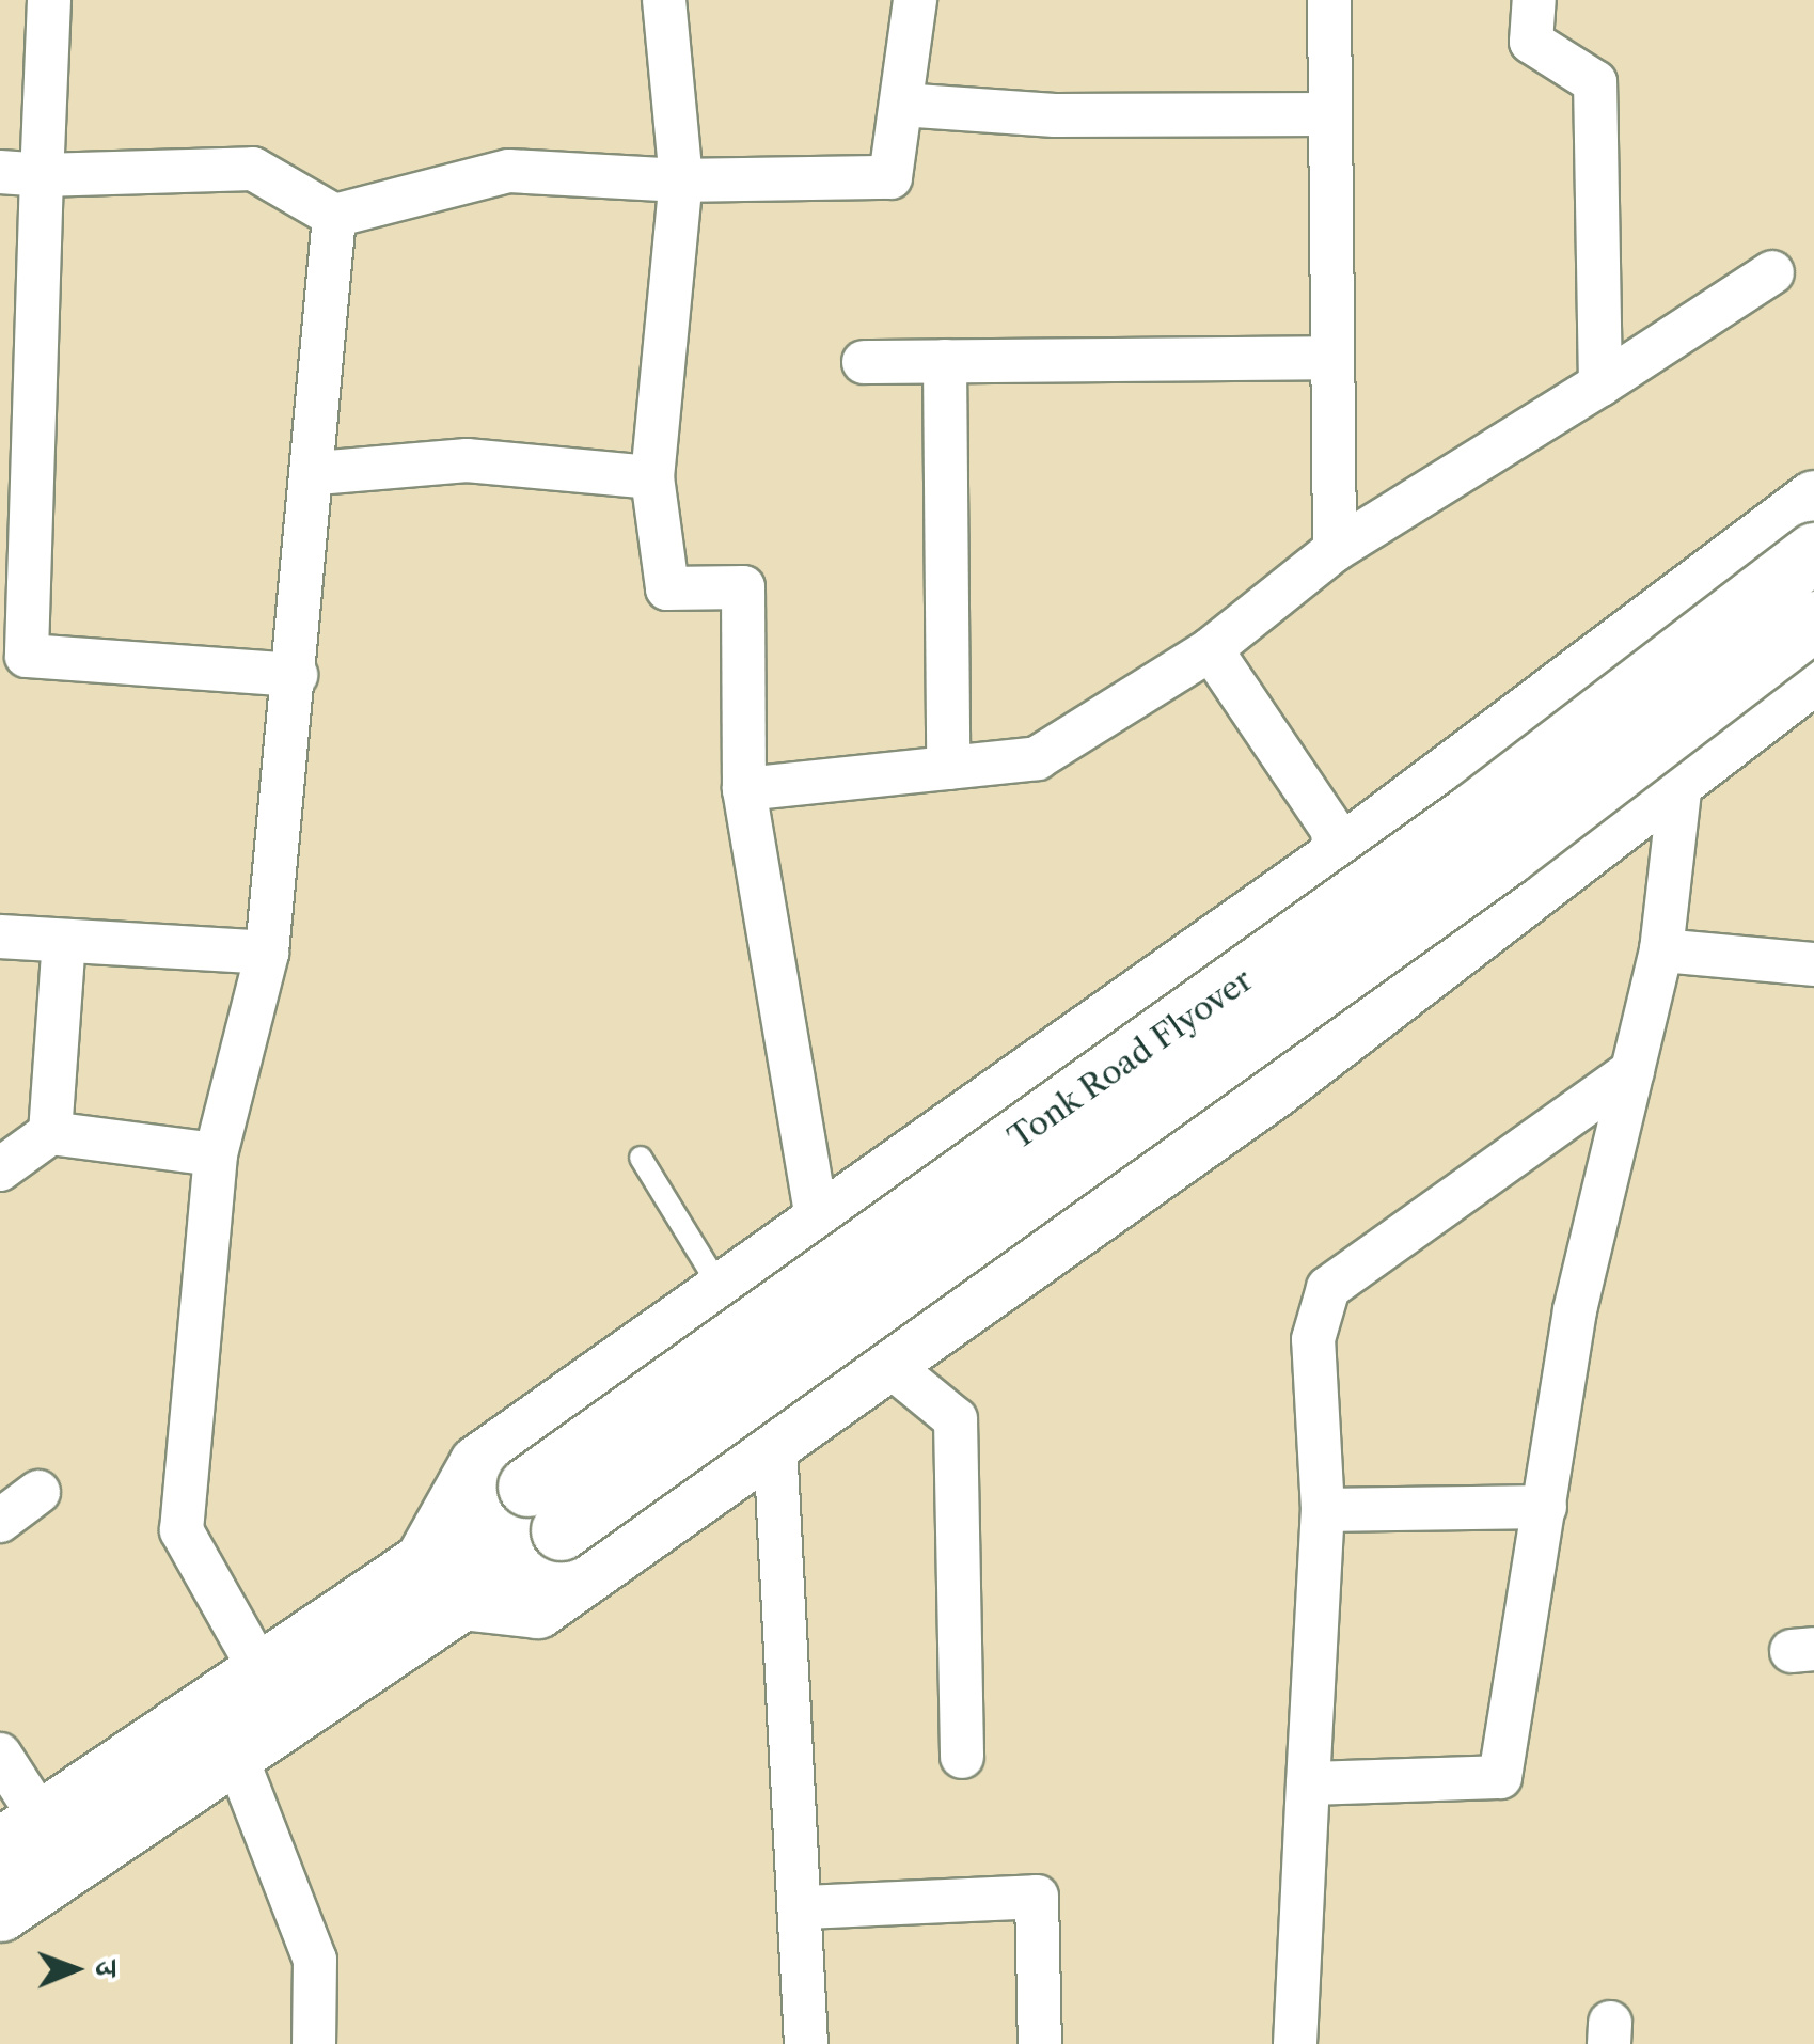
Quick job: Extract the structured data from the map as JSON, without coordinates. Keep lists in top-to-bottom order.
{
  "streets": {
    "main road": ["Tonk Road Flyover"]
  },
  "north": "right"
}
